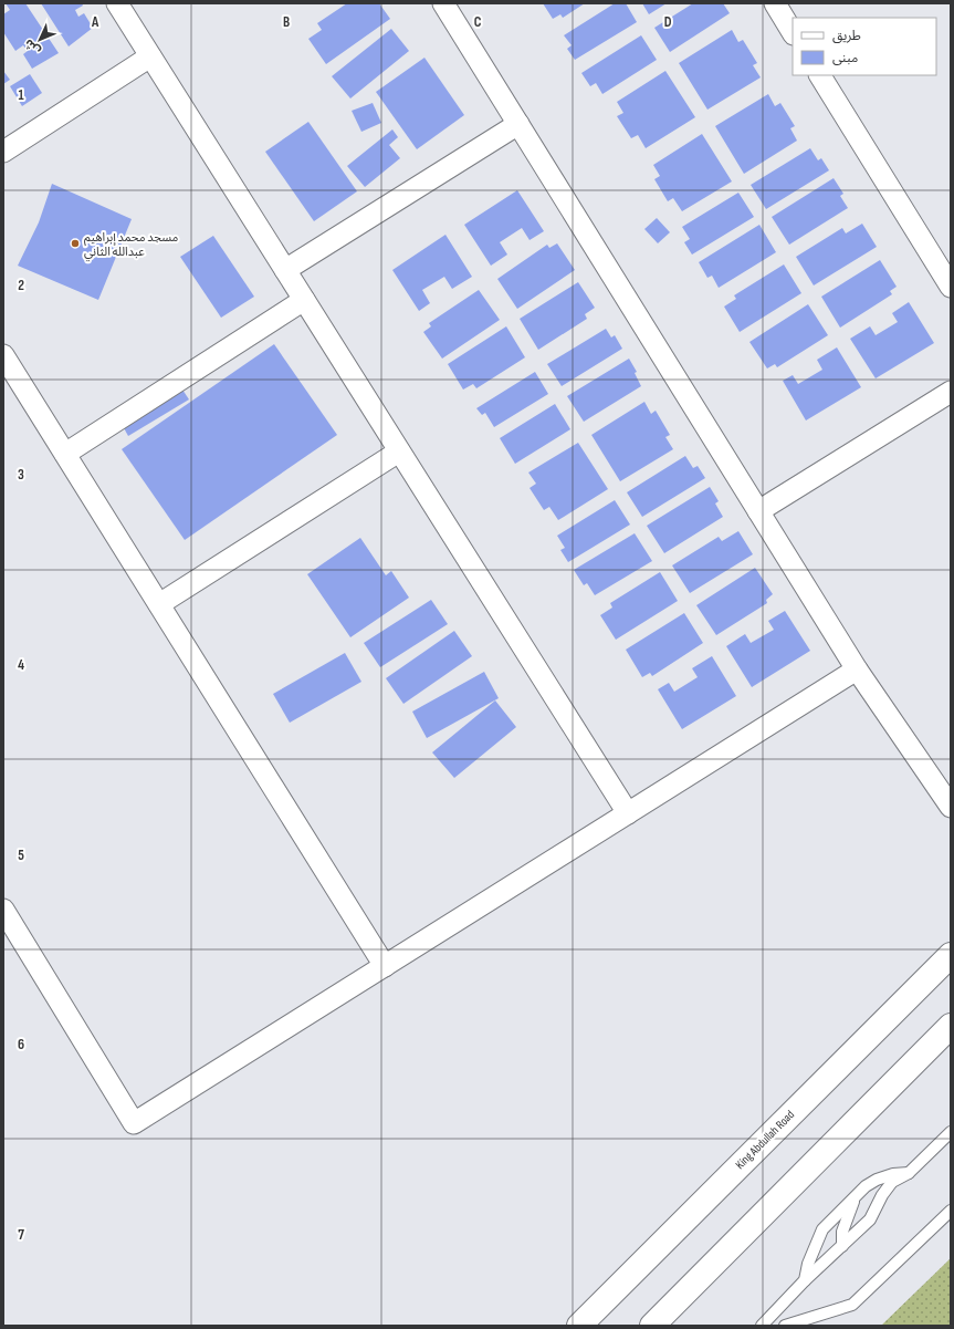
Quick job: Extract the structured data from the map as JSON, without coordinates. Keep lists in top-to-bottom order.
{
  "streets": {
    "street": ["King Abdullah Road"]
  },
  "places": ["مسجد محمد إبراهيم عبدالله الثاني"],
  "legend": ["طريق", "مبنى"],
  "north": "bottom left",
  "grid": {
    "columns": [
      "A",
      "B",
      "C",
      "D"
    ],
    "rows": [
      "1",
      "2",
      "3",
      "4",
      "5",
      "6",
      "7"
    ]
  }
}
